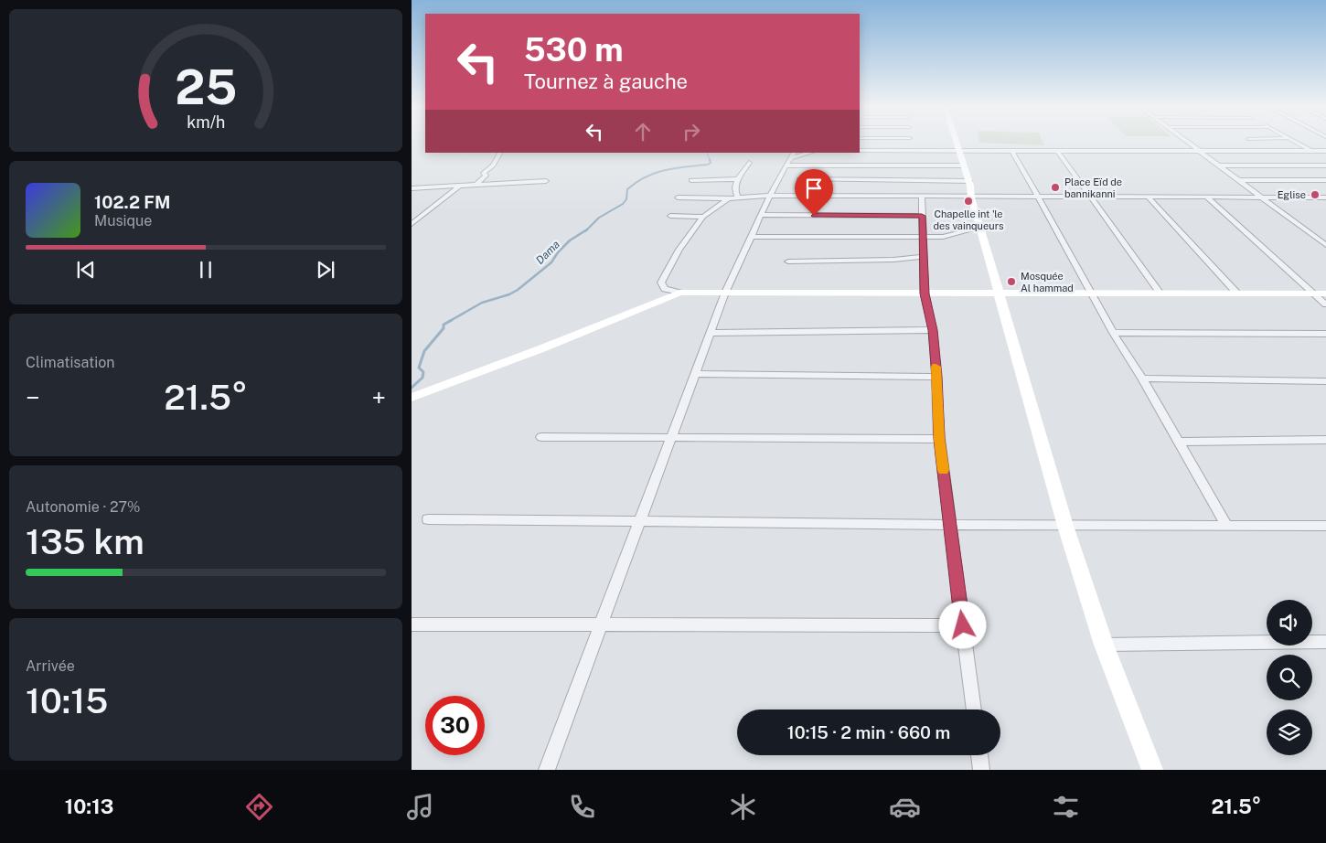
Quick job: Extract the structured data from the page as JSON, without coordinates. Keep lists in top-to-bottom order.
{
  "water": ["Dama"],
  "places": [
    "Place Eïd de bannikanni",
    "Eglise",
    "Chapelle int 'le des vainqueurs",
    "Mosquée Al hammad"
  ],
  "page": {
    "turn": ["530 m", "Tournez à gauche"],
    "song": ["102.2 FM", "Musique"],
    "tile": [
      "Climatisation",
      ["Autonomie · 27%", "135 km"],
      ["Arrivée", "10:15"]
    ],
    "heat": ["−", "21.5°", "+"],
    "limit": "30",
    "trip": "10:15 · 2 min · 660 m",
    "tabs": ["10:13", "21.5°"],
    "gauge": ["25", "km/h"]
  }
}
